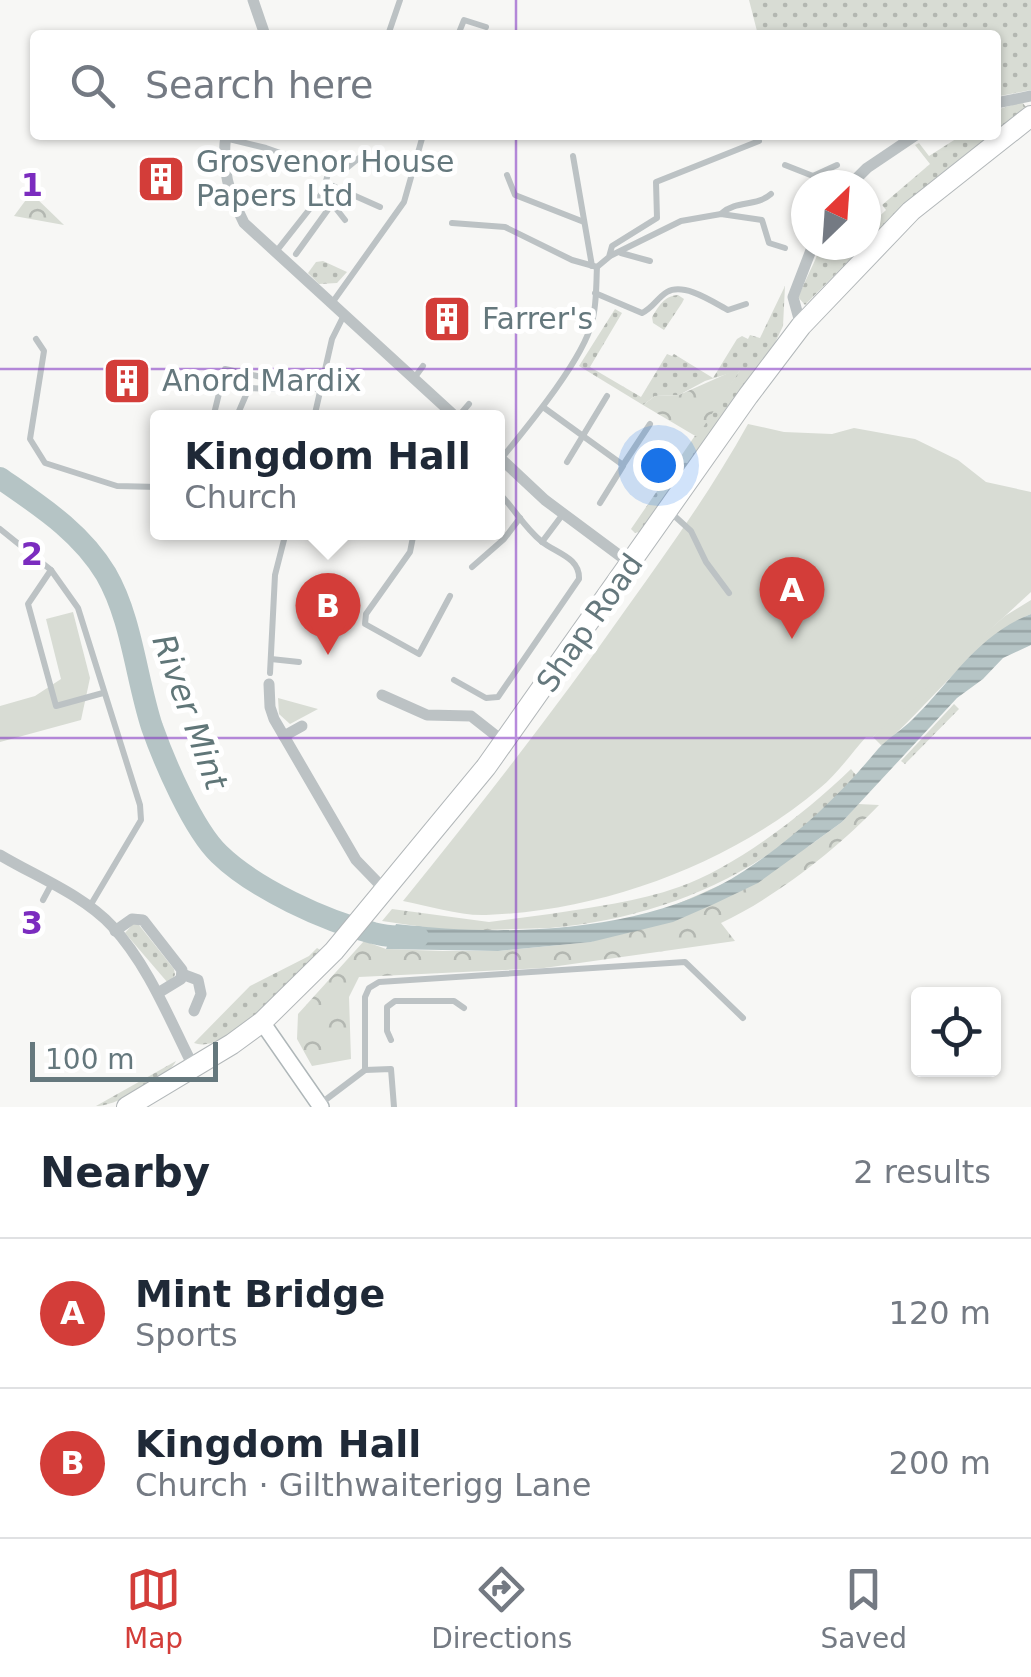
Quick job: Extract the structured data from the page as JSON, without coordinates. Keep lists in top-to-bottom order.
{
  "streets": {
    "highway": ["Shap Road"]
  },
  "water": ["River Mint"],
  "places": {
    "building": ["Grosvenor House Papers Ltd", "Farrer's", "Anord Mardix"]
  },
  "scale_bar": "100 m",
  "north": "top right",
  "page": {
    "search": "Search here",
    "popup": ["Kingdom Hall", "Church"],
    "pins": ["A", "B"],
    "scale": "100 m",
    "heading": ["Nearby", "2 results"],
    "list": [
      {
        "mark": "A",
        "name": "Mint Bridge",
        "note": "Sports",
        "value": "120 m"
      },
      {
        "mark": "B",
        "name": "Kingdom Hall",
        "note": "Church · Gilthwaiterigg Lane",
        "value": "200 m"
      }
    ],
    "nav": ["Map", "Directions", "Saved"]
  },
  "grid": {
    "rows": ["1", "2", "3"]
  }
}
